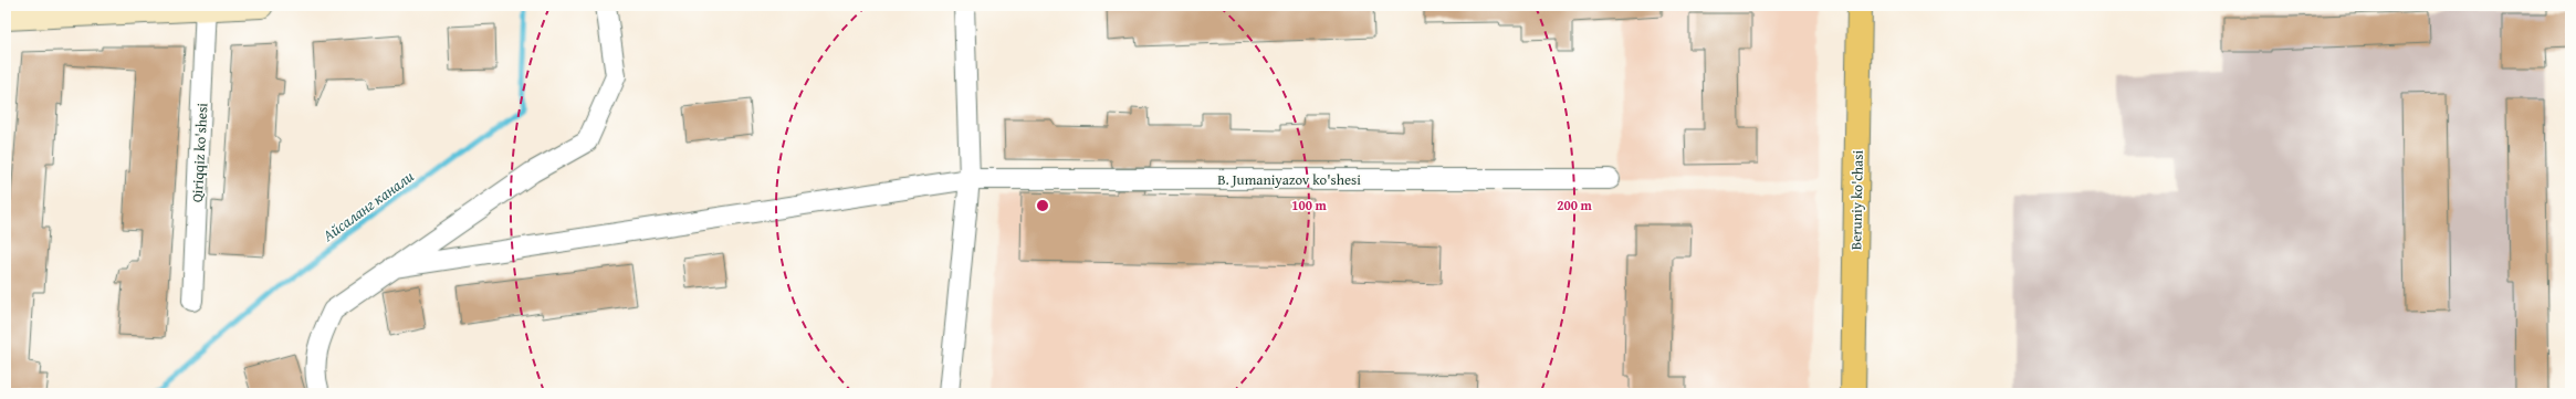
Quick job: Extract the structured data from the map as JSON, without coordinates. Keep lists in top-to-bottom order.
{
  "streets": {
    "main road": ["Beruniy ko'chasi"],
    "street": ["Qiriqqiz ko'shesi", "B. Jumaniyazov ko'shesi"]
  },
  "water": ["Айсаланг канали"],
  "rings": ["100 m", "200 m"]
}
